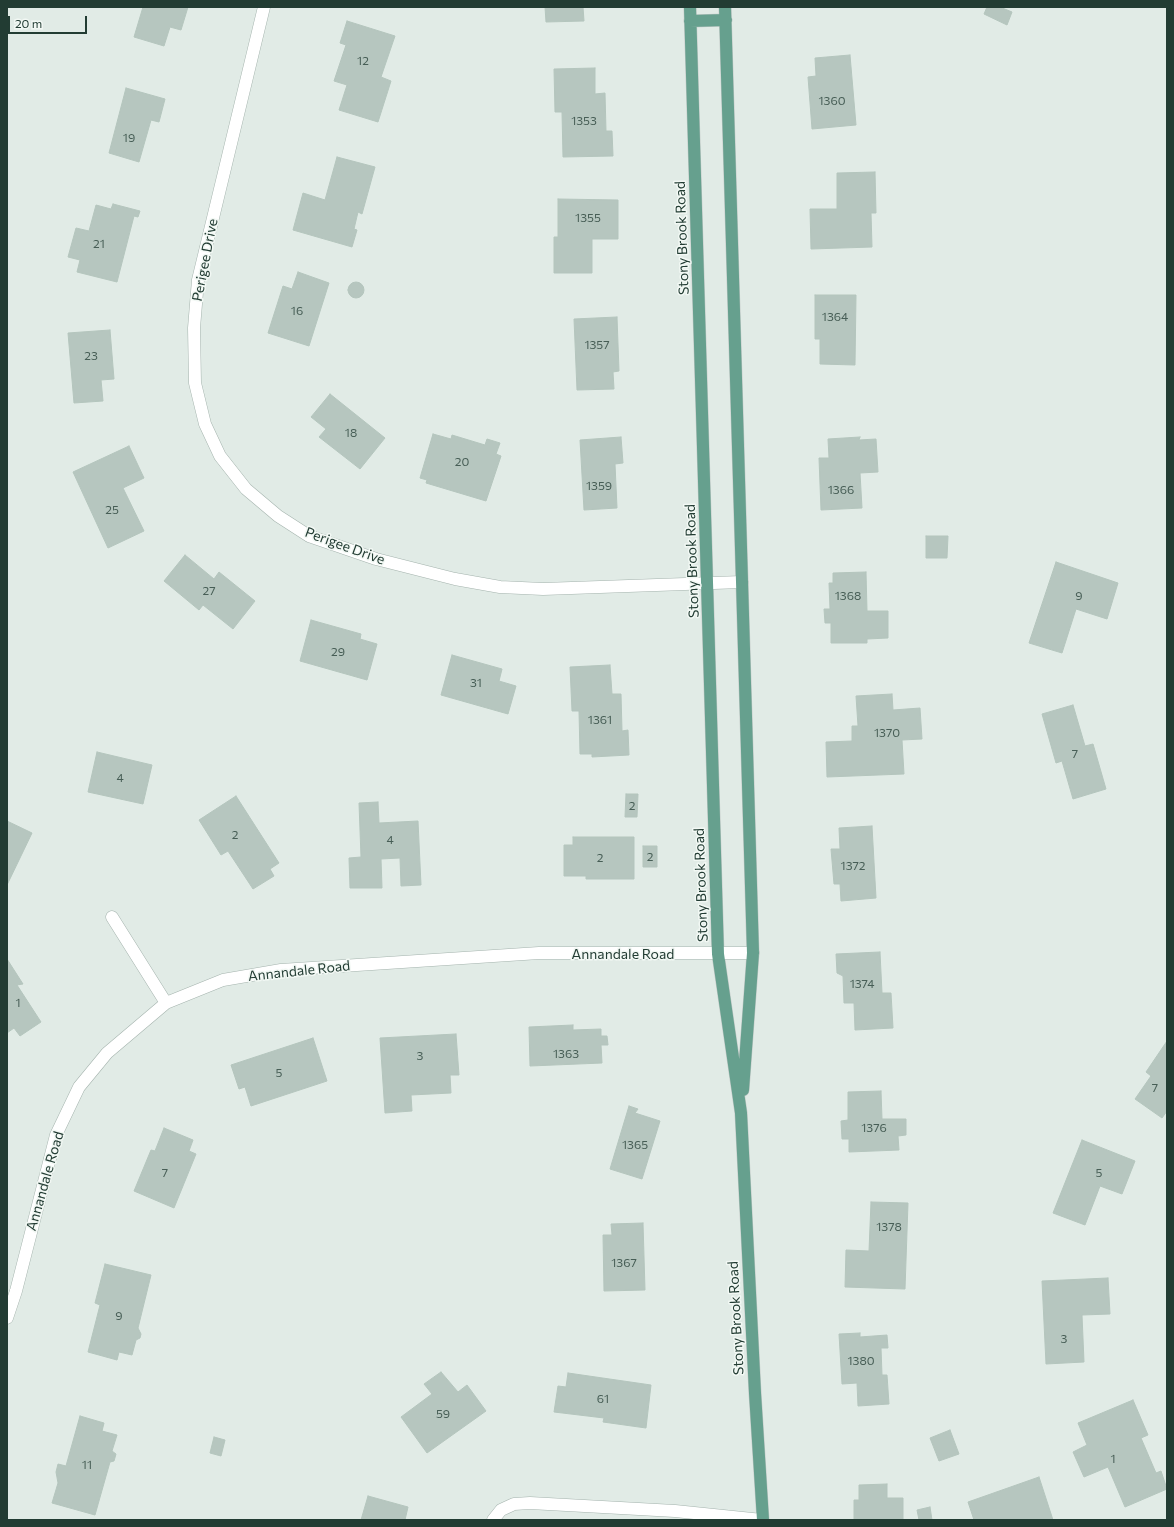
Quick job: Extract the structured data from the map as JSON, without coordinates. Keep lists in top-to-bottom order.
{
  "streets": {
    "main road": ["Stony Brook Road"],
    "street": ["Perigee Drive", "Annandale Road"]
  },
  "crossings": [
    ["Stony Brook Road", "Perigee Drive"],
    ["Stony Brook Road", "Annandale Road"]
  ],
  "house_numbers": [
    "12",
    "1360",
    "1353",
    "19",
    "1355",
    "21",
    "16",
    "1364",
    "1357",
    "23",
    "18",
    "20",
    "1359",
    "1366",
    "25",
    "27",
    "1368",
    "9",
    "29",
    "31",
    "1361",
    "1370",
    "7",
    "4",
    "2",
    "2",
    "4",
    "2",
    "2",
    "1372",
    "1374",
    "1",
    "1363",
    "3",
    "5",
    "7",
    "1376",
    "1365",
    "7",
    "5",
    "1378",
    "1367",
    "9",
    "3",
    "1380",
    "61",
    "59",
    "1",
    "11"
  ],
  "scale_bar": "20 m"
}
